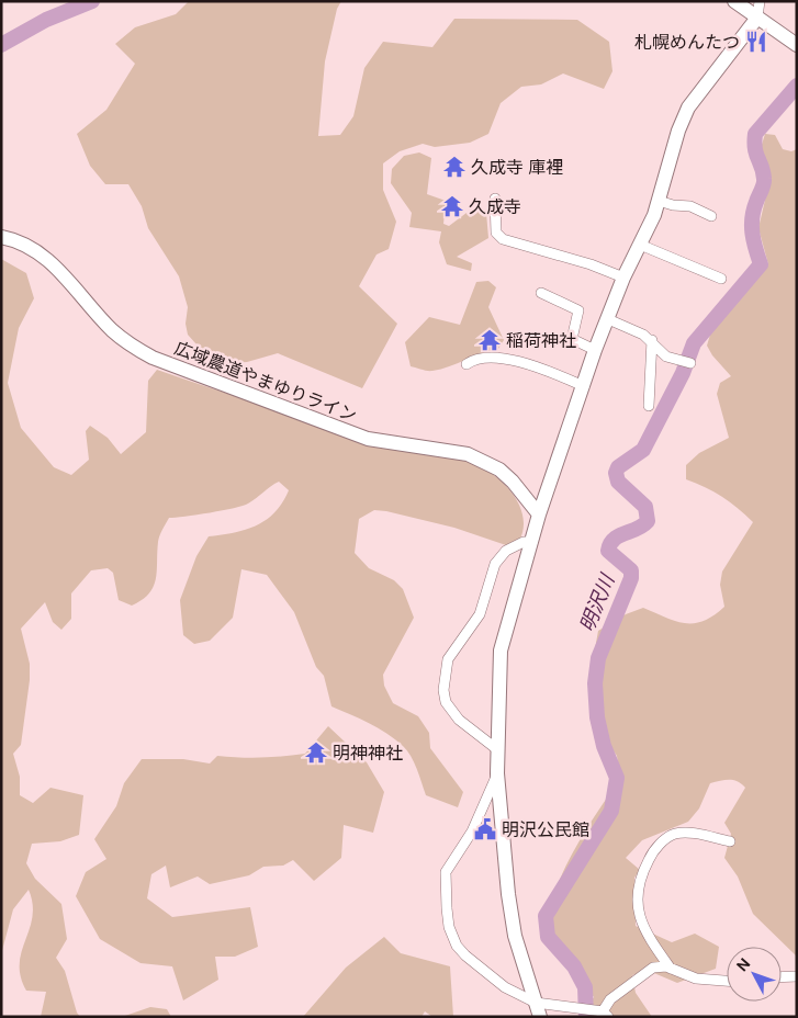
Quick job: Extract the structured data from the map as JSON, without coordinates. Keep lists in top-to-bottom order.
{
  "streets": {
    "street": ["広域農道やまゆりライン"]
  },
  "water": ["明沢川"],
  "places": {
    "restaurant": ["札幌めんたつ"],
    "temple": [
      "久成寺 庫裡",
      "久成寺",
      "稲荷神社",
      "明神神社"
    ],
    "public building": ["明沢公民館"]
  },
  "north": "top left"
}
